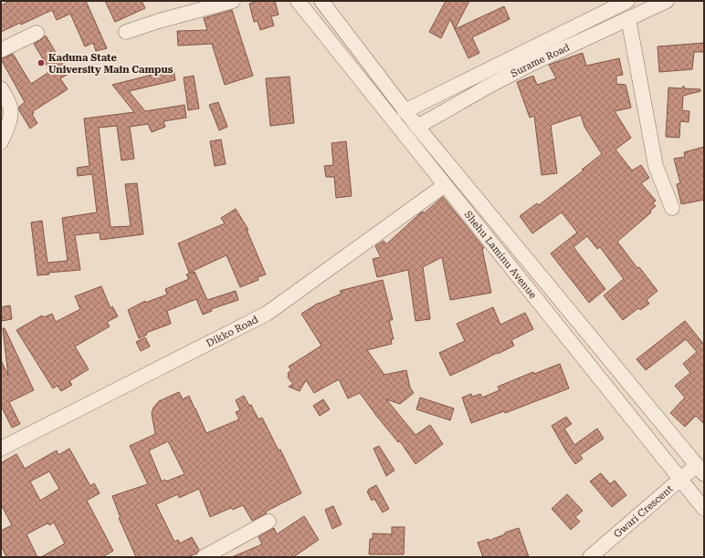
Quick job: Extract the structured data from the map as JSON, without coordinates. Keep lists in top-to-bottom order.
{
  "streets": {
    "street": [
      "Surame Road",
      "Shehu Laminu Avenue",
      "Dikko Road",
      "Gwari Crescent"
    ]
  },
  "crossings": [
    ["Surame Road", "Shehu Laminu Avenue"],
    ["Shehu Laminu Avenue", "Dikko Road"],
    ["Shehu Laminu Avenue", "Gwari Crescent"]
  ],
  "places": ["Kaduna State University Main Campus"]
}
